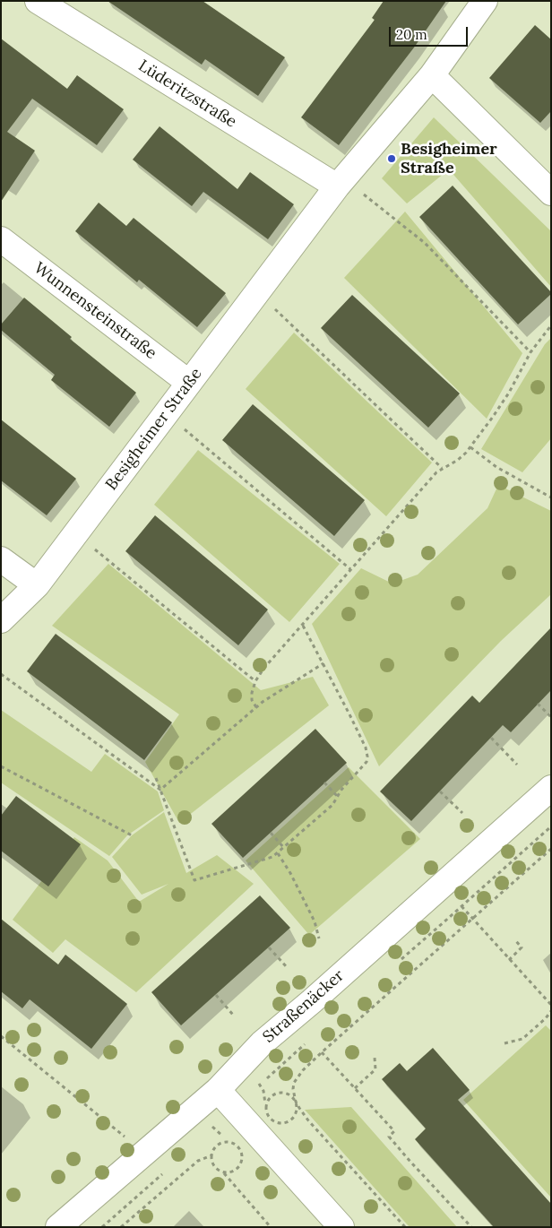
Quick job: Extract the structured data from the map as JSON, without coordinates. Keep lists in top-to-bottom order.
{
  "streets": {
    "street": [
      "Lüderitzstraße",
      "Wunnensteinstraße",
      "Besigheimer Straße",
      "Straßenäcker"
    ]
  },
  "crossings": [
    ["Lüderitzstraße", "Besigheimer Straße"],
    ["Wunnensteinstraße", "Besigheimer Straße"]
  ],
  "places": ["Besigheimer Straße"],
  "scale_bar": "20 m"
}
